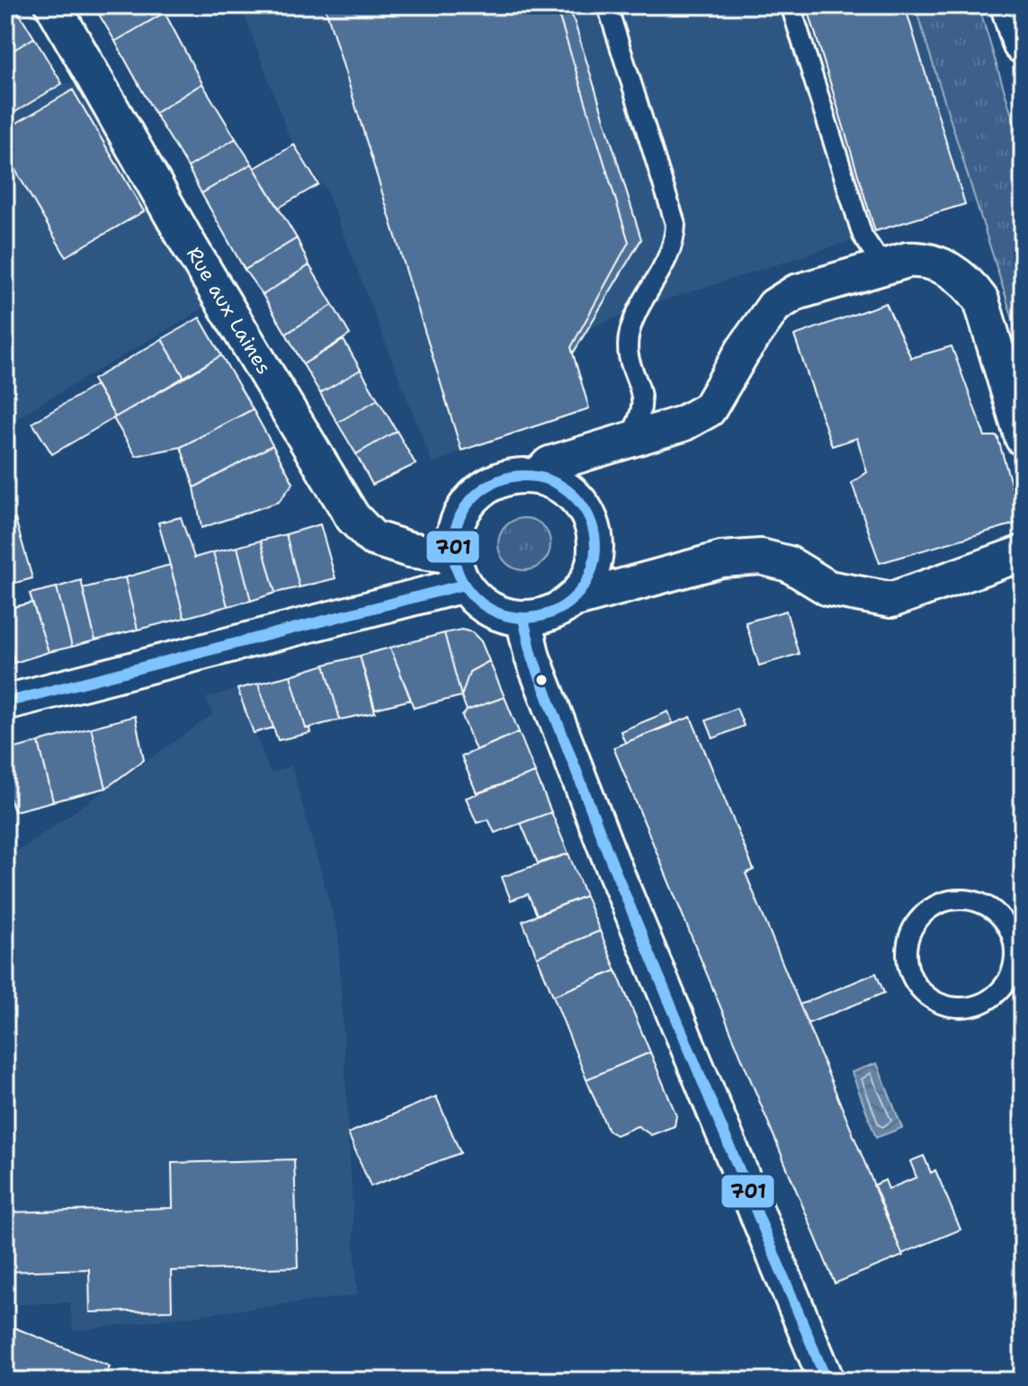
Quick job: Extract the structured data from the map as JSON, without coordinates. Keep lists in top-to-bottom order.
{
  "streets": {
    "street": ["Rue aux Laines"]
  },
  "lines": ["transit line 701"]
}
